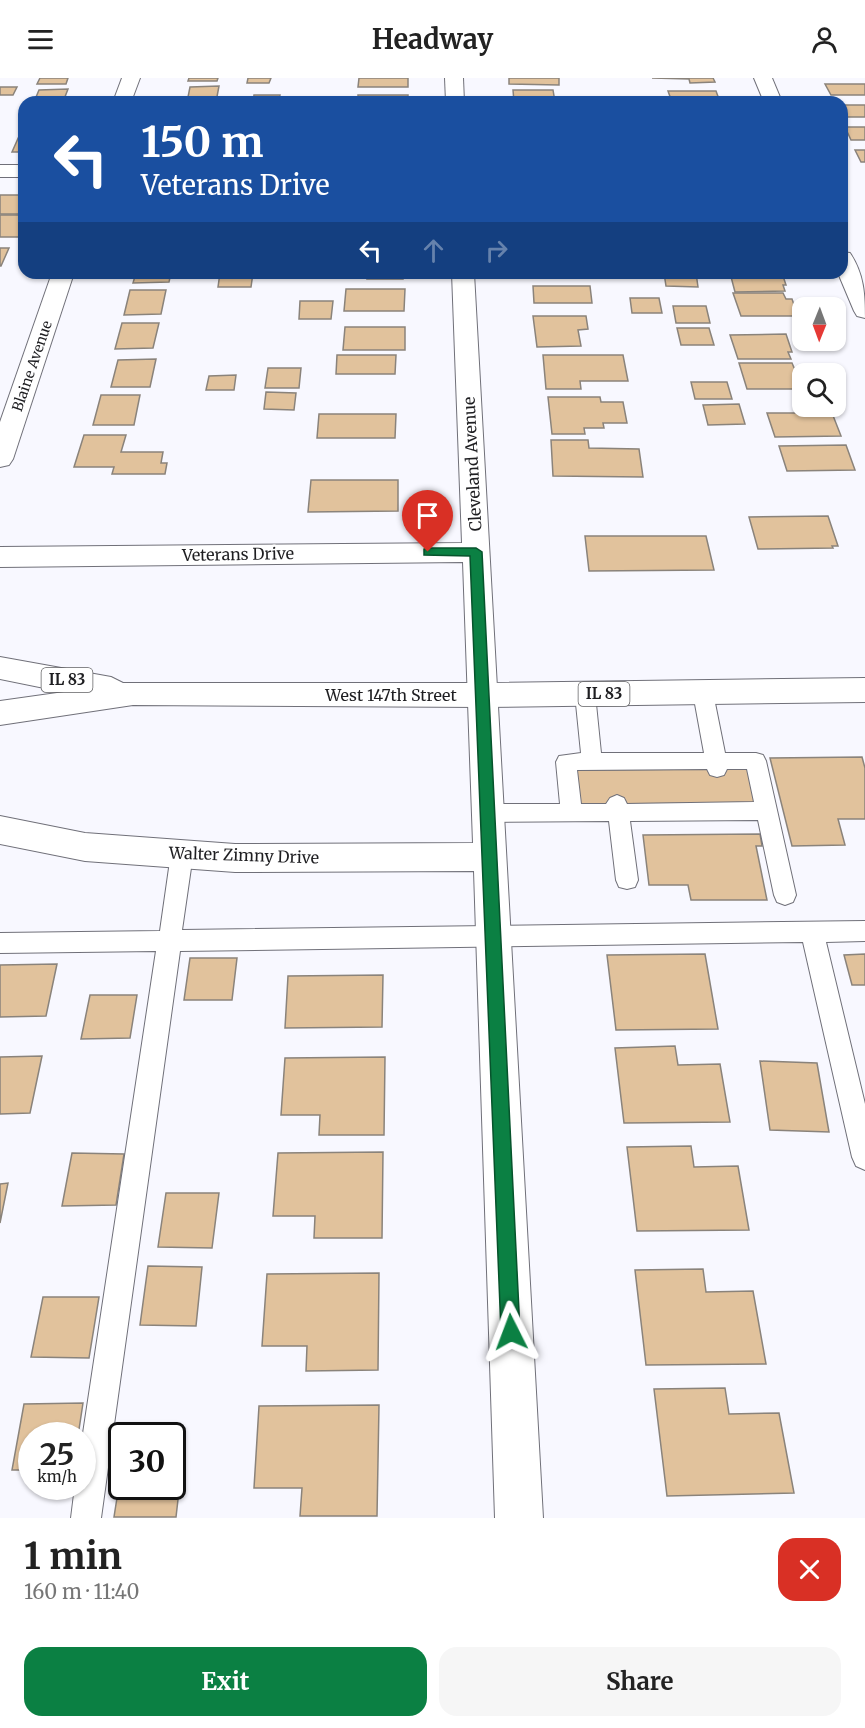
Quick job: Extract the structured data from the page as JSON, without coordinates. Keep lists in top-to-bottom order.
{
  "streets": {
    "street": [
      "Blaine Avenue",
      "Cleveland Avenue",
      "Veterans Drive",
      "IL 83",
      "West 147th Street",
      "Walter Zimny Drive"
    ]
  },
  "crossings": [
    ["Cleveland Avenue", "Veterans Drive"],
    ["Cleveland Avenue", "West 147th Street"],
    ["Cleveland Avenue", "Walter Zimny Drive"]
  ],
  "north": "bottom",
  "page": {
    "header": "Headway",
    "turn": ["150 m", "Veterans Drive"],
    "speed": "25 km/h",
    "limit": "30",
    "heading": ["1 min", "160 m · 11:40"],
    "buttons": ["Exit", "Share"]
  }
}
